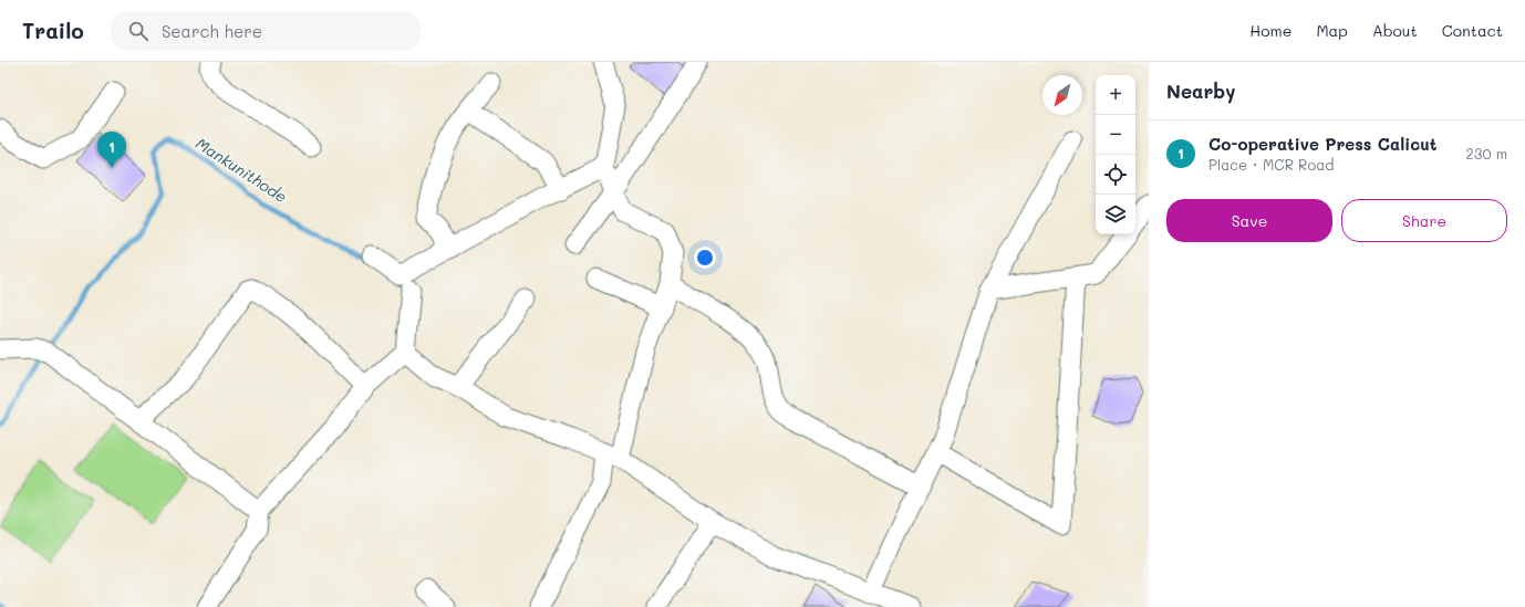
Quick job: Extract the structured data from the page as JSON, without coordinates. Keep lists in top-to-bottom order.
{
  "water": ["Mankunithode"],
  "north": "bottom left",
  "page": {
    "header": "Trailo",
    "search": "Search here",
    "nav": [
      "Home",
      "Map",
      "About",
      "Contact"
    ],
    "heading": "Nearby",
    "map_buttons": ["+", "−"],
    "list": [
      {
        "mark": "1",
        "name": "Co-operative Press Calicut",
        "note": "Place · MCR Road",
        "value": "230 m"
      }
    ],
    "pins": "1",
    "buttons": ["Save", "Share"]
  }
}
